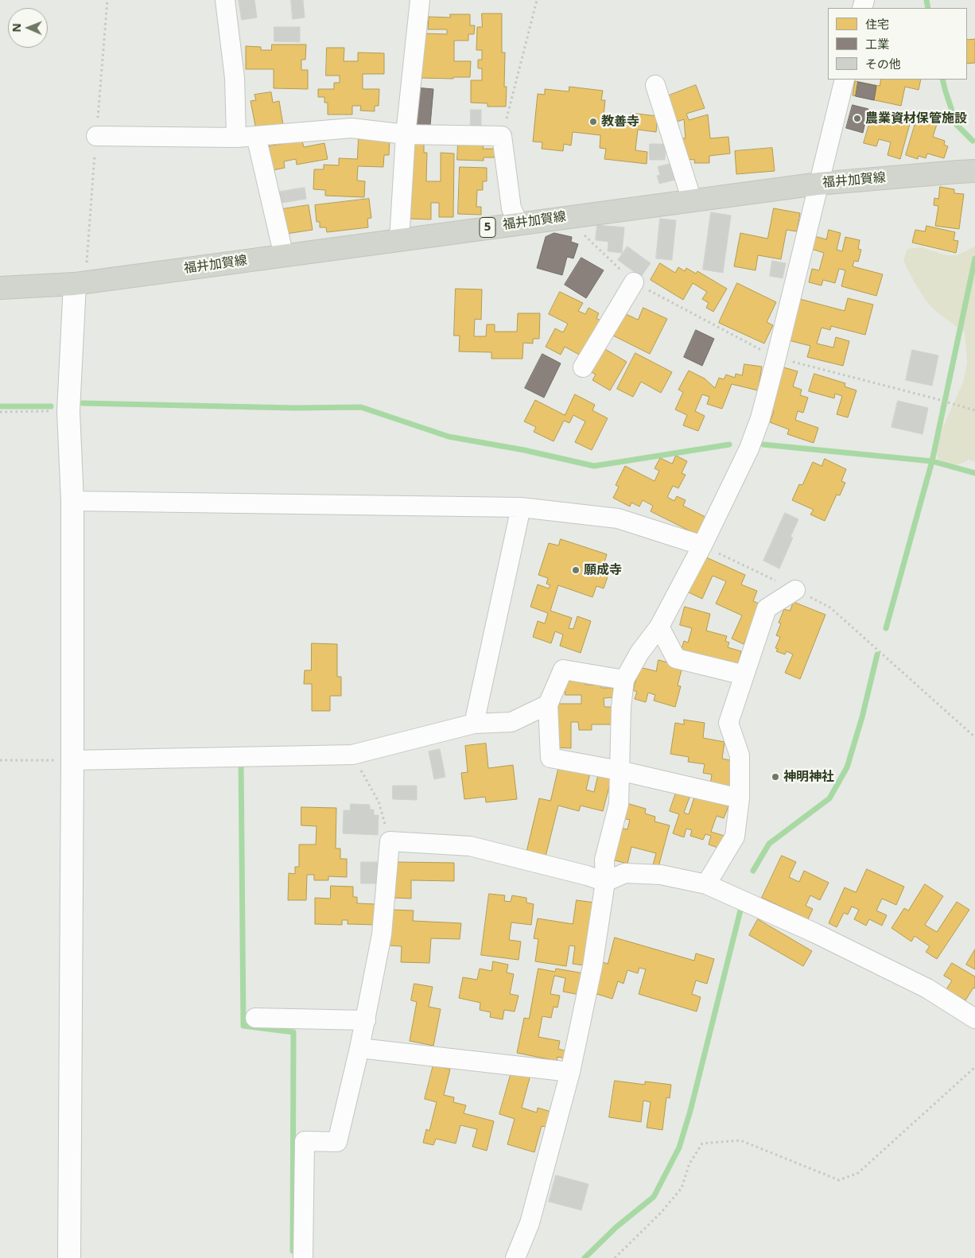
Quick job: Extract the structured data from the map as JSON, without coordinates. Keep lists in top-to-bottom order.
{
  "streets": {
    "main road": ["福井加賀線", "5"]
  },
  "places": [
    "農業資材保管施設",
    "教善寺",
    "願成寺",
    "神明神社"
  ],
  "legend": ["住宅", "工業", "その他"],
  "north": "left"
}
